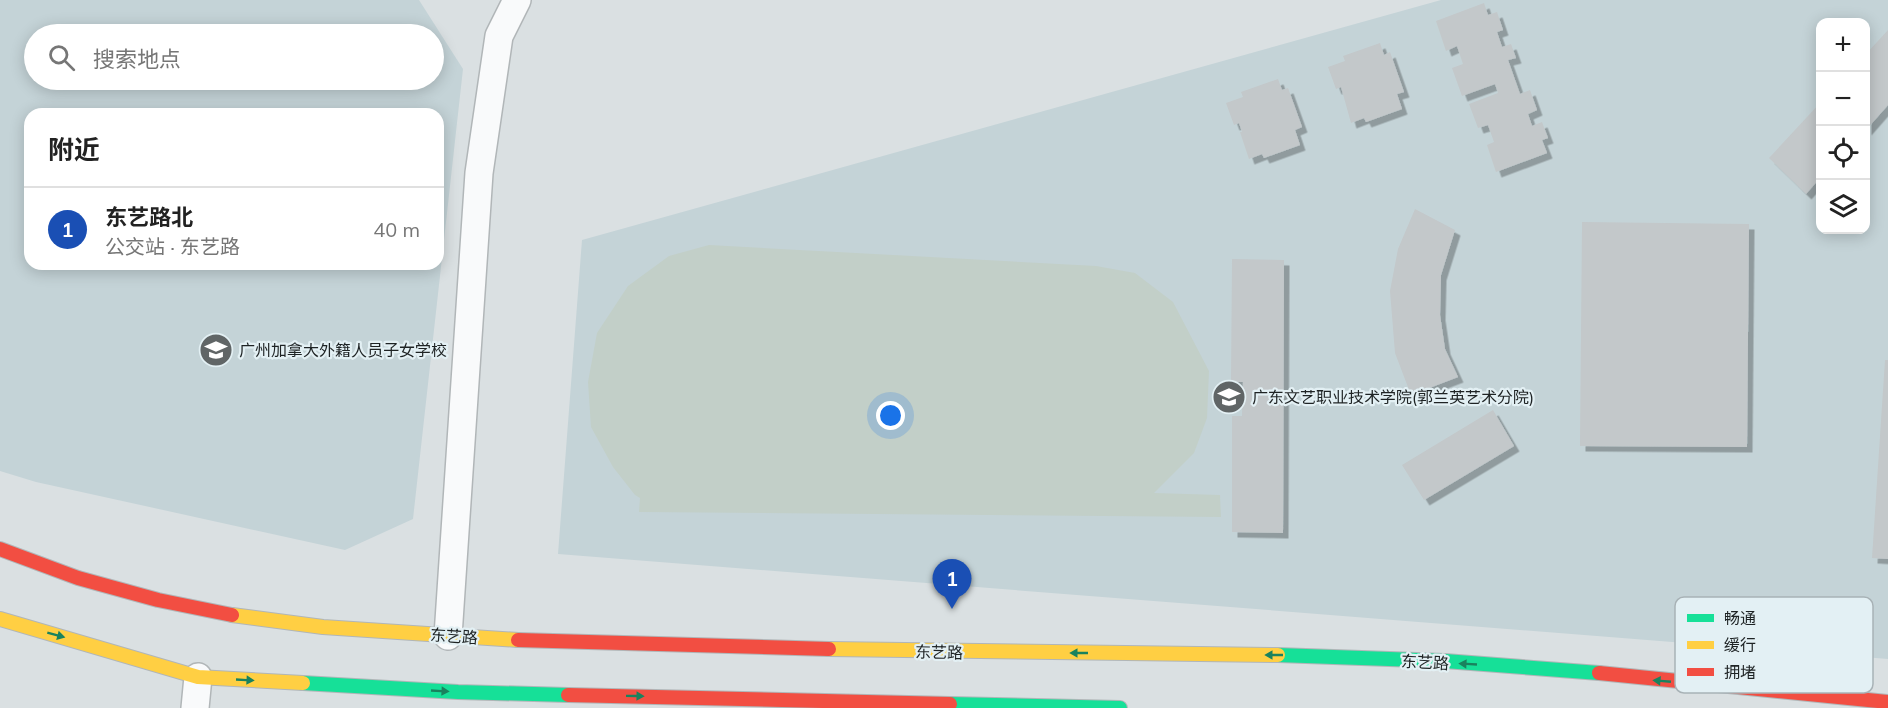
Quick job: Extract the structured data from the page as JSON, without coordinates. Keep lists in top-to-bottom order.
{
  "streets": {
    "street": ["东艺路"]
  },
  "places": {
    "school or university": ["广州加拿大外籍人员子女学校", "广东文艺职业技术学院(郭兰英艺术分院)"]
  },
  "legend": ["畅通", "缓行", "拥堵"],
  "page": {
    "map_buttons": ["+", "−"],
    "search": "搜索地点",
    "heading": "附近",
    "list": [
      {
        "mark": "1",
        "name": "东艺路北",
        "note": "公交站 · 东艺路",
        "value": "40 m"
      }
    ],
    "pins": "1"
  }
}
